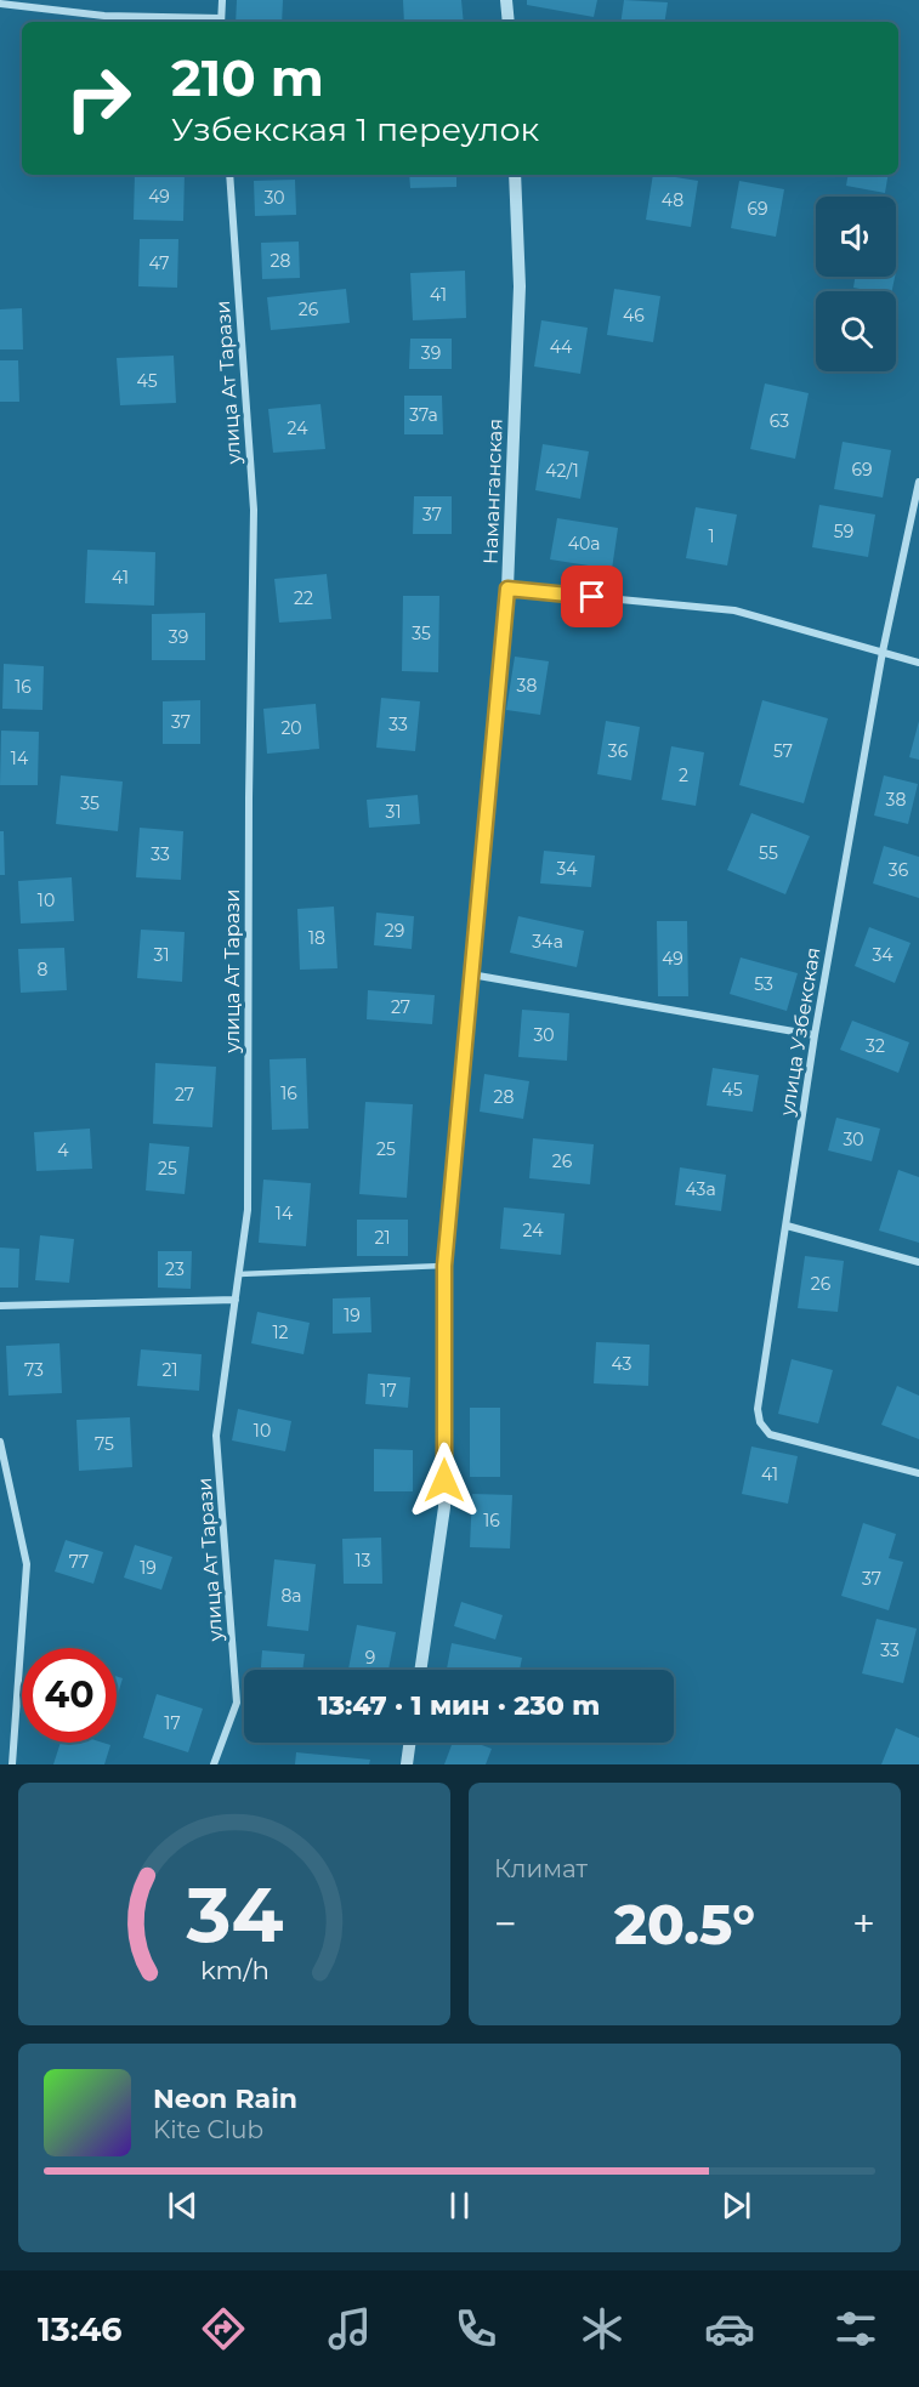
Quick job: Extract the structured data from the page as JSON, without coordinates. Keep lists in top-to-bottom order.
{
  "streets": {
    "street": ["улица Ат Тарази", "Наманганская", "улица Узбекская"]
  },
  "house_numbers": [
    "49",
    "30",
    "48",
    "69",
    "28",
    "47",
    "41",
    "26",
    "46",
    "44",
    "39",
    "45",
    "37а",
    "63",
    "24",
    "69",
    "42/1",
    "37",
    "59",
    "1",
    "40а",
    "41",
    "22",
    "35",
    "39",
    "38",
    "16",
    "37",
    "33",
    "20",
    "36",
    "57",
    "14",
    "2",
    "38",
    "35",
    "31",
    "55",
    "33",
    "34",
    "36",
    "10",
    "29",
    "18",
    "34а",
    "31",
    "34",
    "49",
    "8",
    "53",
    "27",
    "30",
    "32",
    "45",
    "16",
    "27",
    "28",
    "30",
    "25",
    "4",
    "26",
    "25",
    "43а",
    "14",
    "24",
    "21",
    "23",
    "26",
    "19",
    "12",
    "43",
    "73",
    "21",
    "17",
    "10",
    "75",
    "41",
    "16",
    "13",
    "77",
    "19",
    "37",
    "8а",
    "33",
    "9",
    "17"
  ],
  "page": {
    "turn": ["210 m", "Узбекская 1 переулок"],
    "limit": "40",
    "trip": "13:47 · 1 мин · 230 m",
    "tile": "Климат",
    "heat": ["−", "20.5°", "+"],
    "song": ["Neon Rain", "Kite Club"],
    "tabs": "13:46",
    "gauge": ["34", "km/h"]
  }
}
